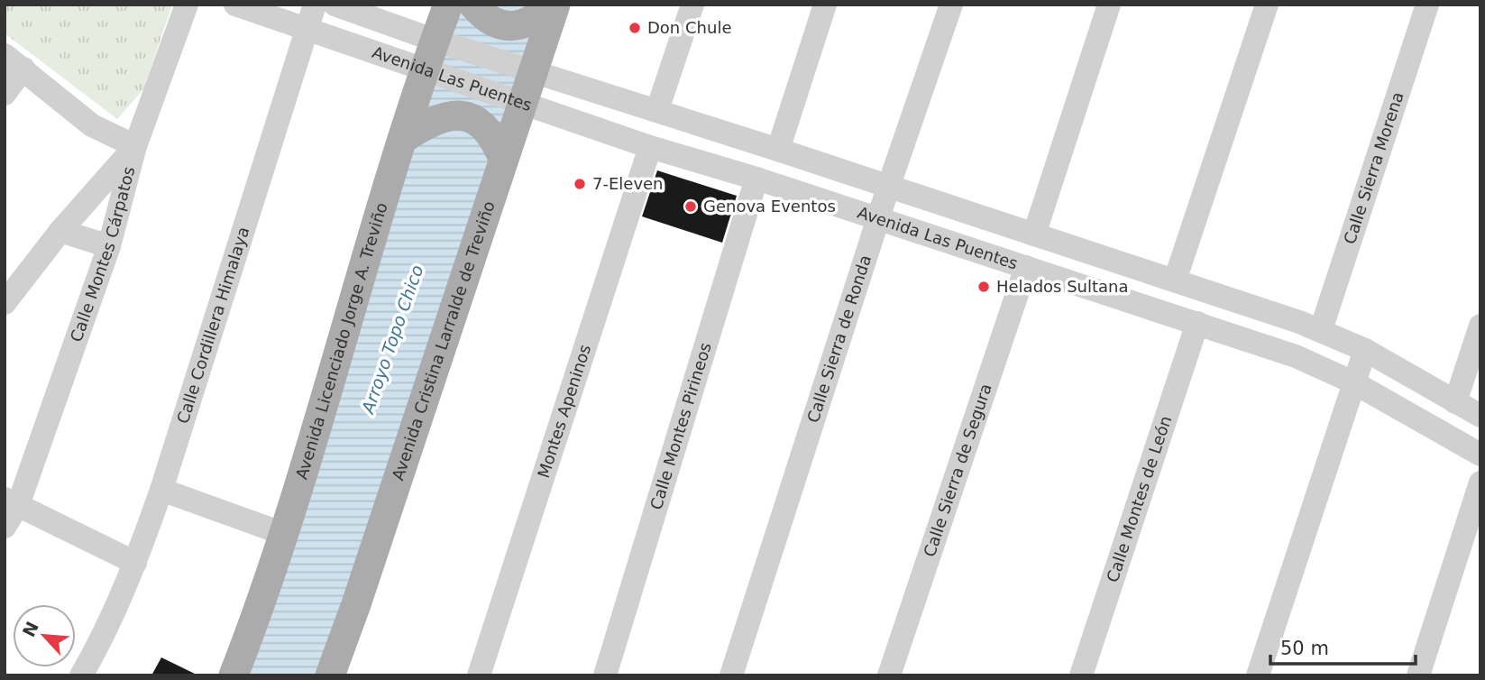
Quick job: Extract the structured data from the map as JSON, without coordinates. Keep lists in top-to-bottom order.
{
  "streets": {
    "main road": ["Avenida Cristina Larralde de Treviño", "Avenida Licenciado Jorge A. Treviño"],
    "street": [
      "Avenida Las Puentes",
      "Calle Sierra Morena",
      "Calle Montes Cárpatos",
      "Calle Cordillera Himalaya",
      "Calle Sierra de Ronda",
      "Montes Apeninos",
      "Calle Montes Pirineos",
      "Calle Sierra de Segura",
      "Calle Montes de León"
    ]
  },
  "crossings": [
    ["Avenida Las Puentes", "Calle Sierra Morena"],
    ["Avenida Las Puentes", "Calle Cordillera Himalaya"],
    ["Avenida Las Puentes", "Calle Sierra de Ronda"],
    ["Avenida Las Puentes", "Avenida Cristina Larralde de Treviño"],
    ["Avenida Las Puentes", "Avenida Licenciado Jorge A. Treviño"],
    ["Avenida Las Puentes", "Montes Apeninos"],
    ["Avenida Las Puentes", "Calle Montes Pirineos"],
    ["Avenida Las Puentes", "Calle Sierra de Segura"],
    ["Avenida Las Puentes", "Calle Montes de León"]
  ],
  "water": ["Arroyo Topo Chico"],
  "places": [
    "Don Chule",
    "7-Eleven",
    "Genova Eventos",
    "Helados Sultana"
  ],
  "scale_bar": "50 m",
  "north": "top left"
}
